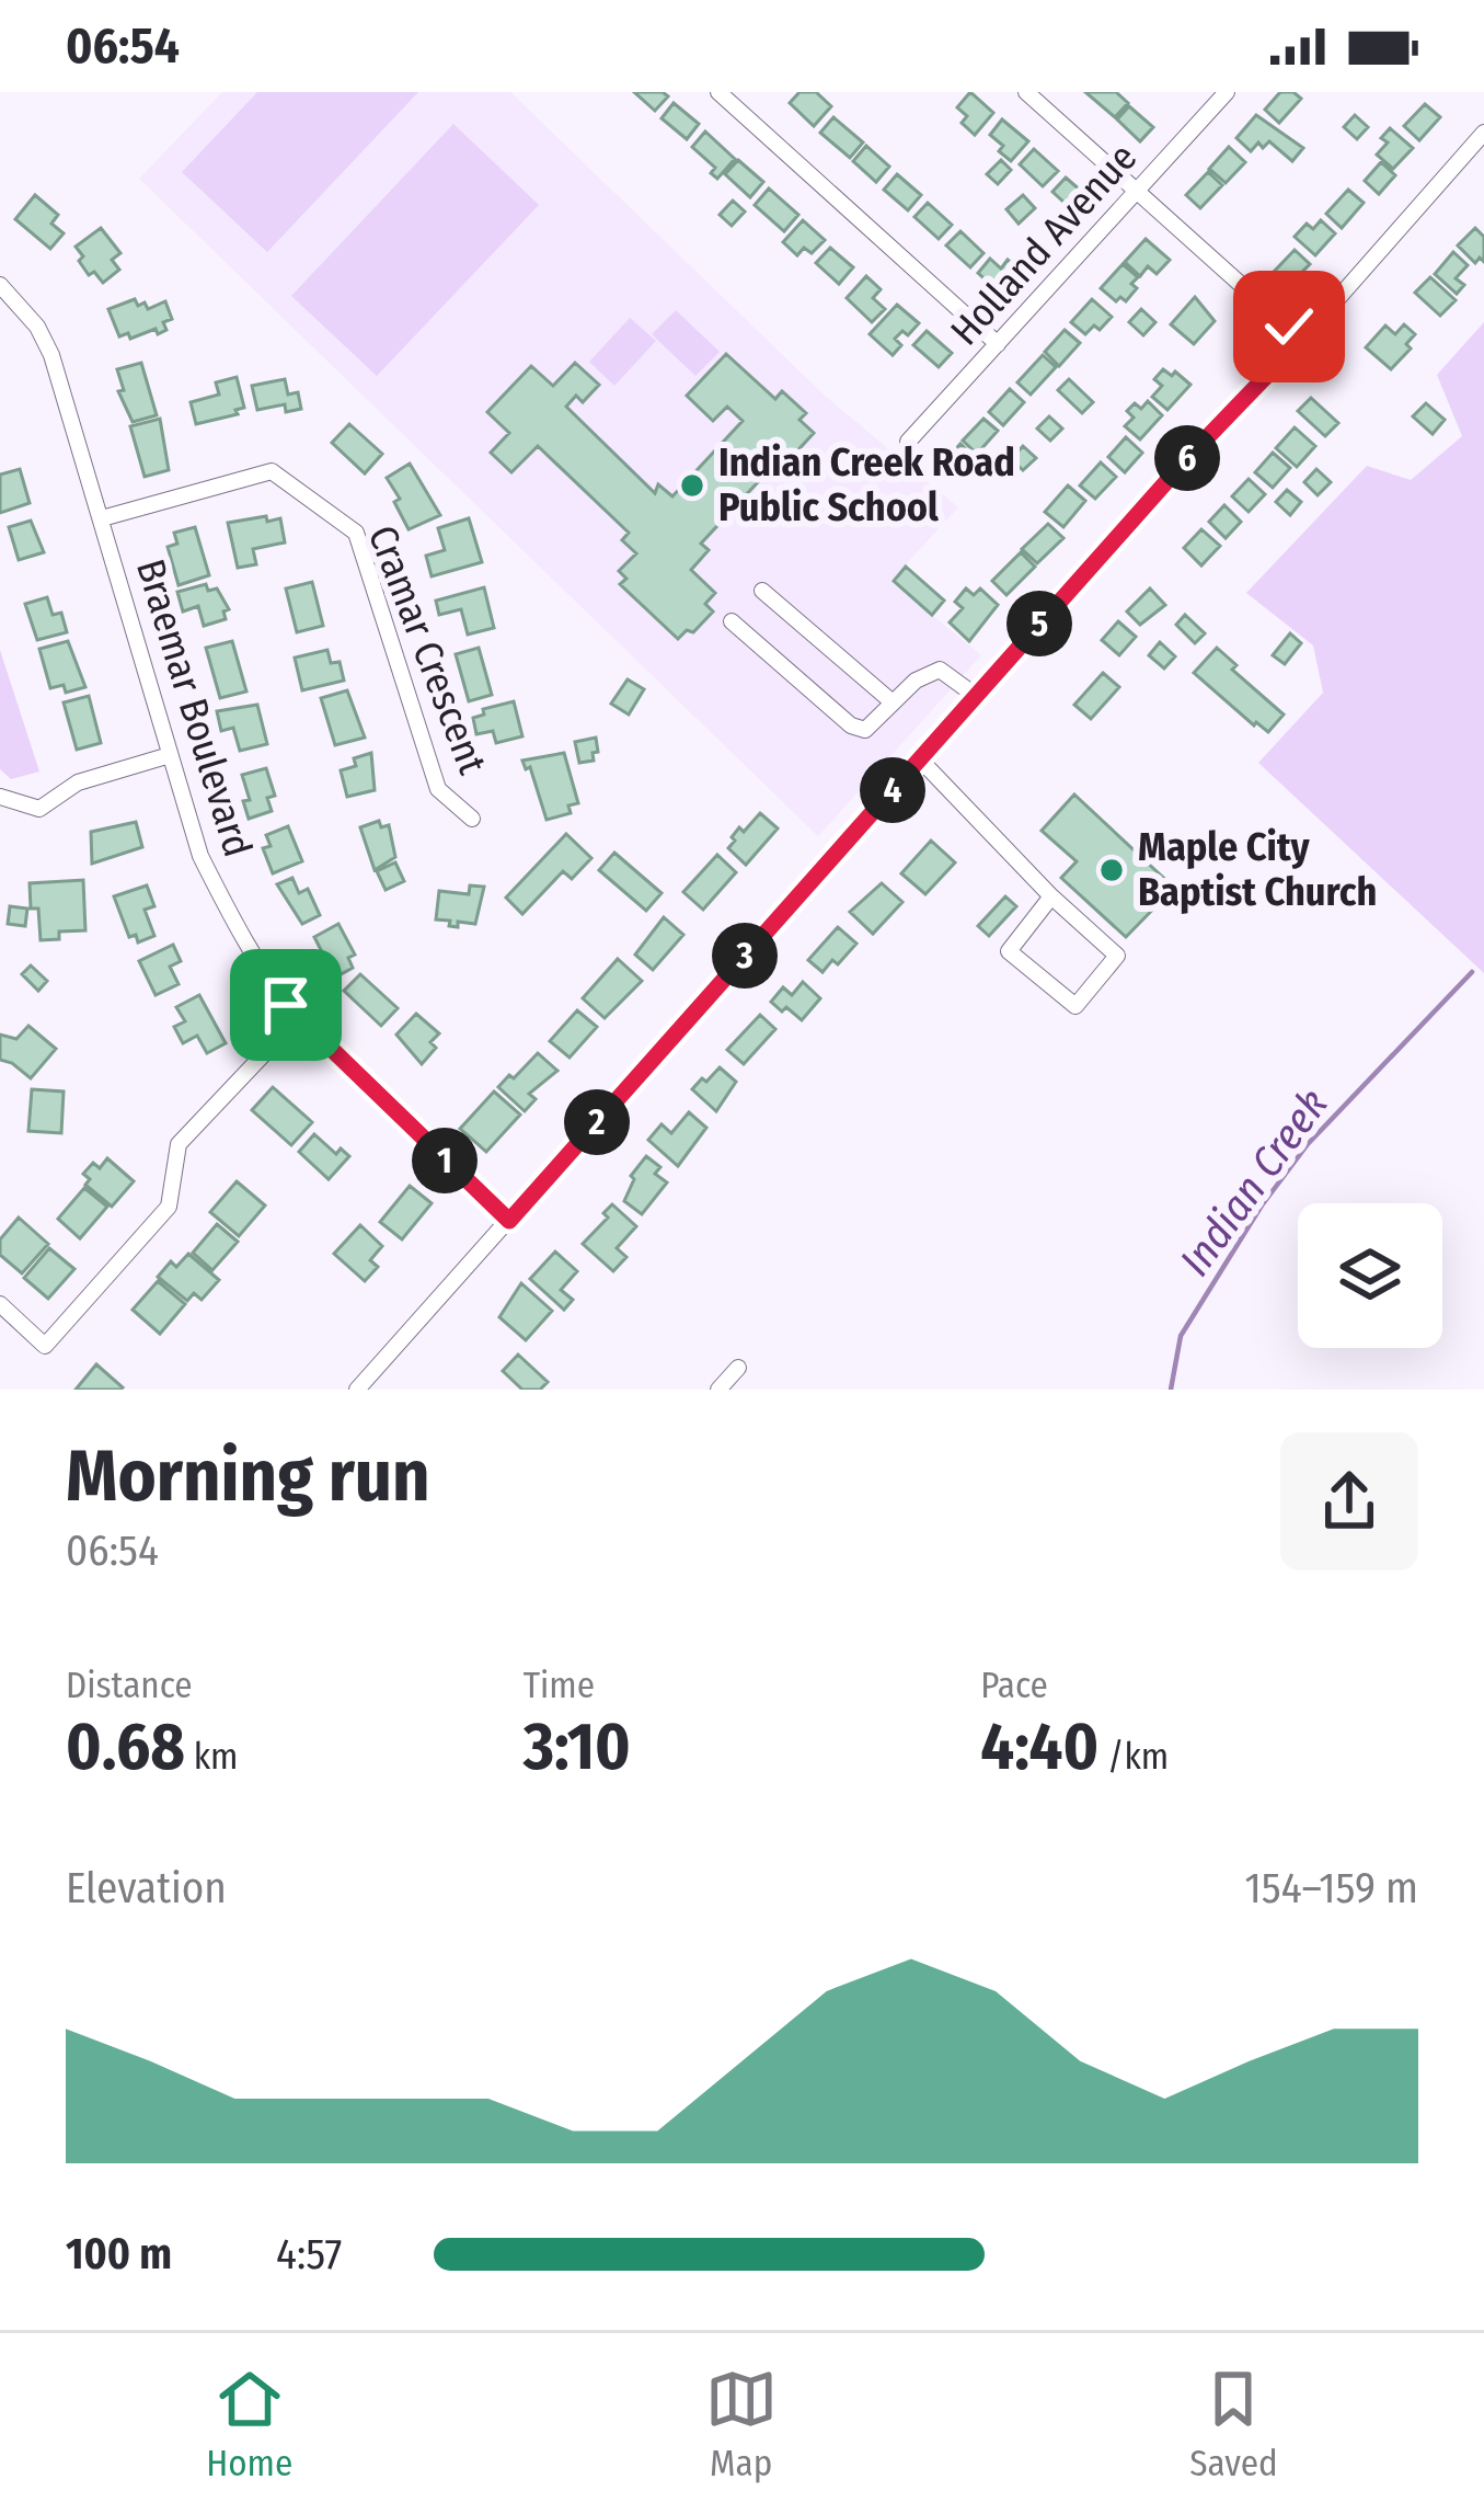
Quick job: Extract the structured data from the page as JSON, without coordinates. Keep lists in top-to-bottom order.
{
  "streets": {
    "street": ["Holland Avenue", "Cramar Crescent", "Braemar Boulevard"]
  },
  "crossings": [
    ["Cramar Crescent", "Braemar Boulevard"]
  ],
  "water": ["Indian Creek"],
  "places": ["Indian Creek Road Public School", "Maple City Baptist Church"],
  "page": {
    "status": "06:54",
    "pins": [
      "6",
      "5",
      "4",
      "3",
      "2",
      "1"
    ],
    "heading": ["Morning run", "06:54"],
    "stats": [
      ["Distance", "0.68 km"],
      ["Time", "3:10"],
      ["Pace", "4:40 /km"]
    ],
    "chart": ["Elevation", "154–159 m"],
    "list": [
      {
        "name": "100 m",
        "note": "4:57"
      }
    ],
    "tabs": ["Home", "Map", "Saved"]
  }
}
